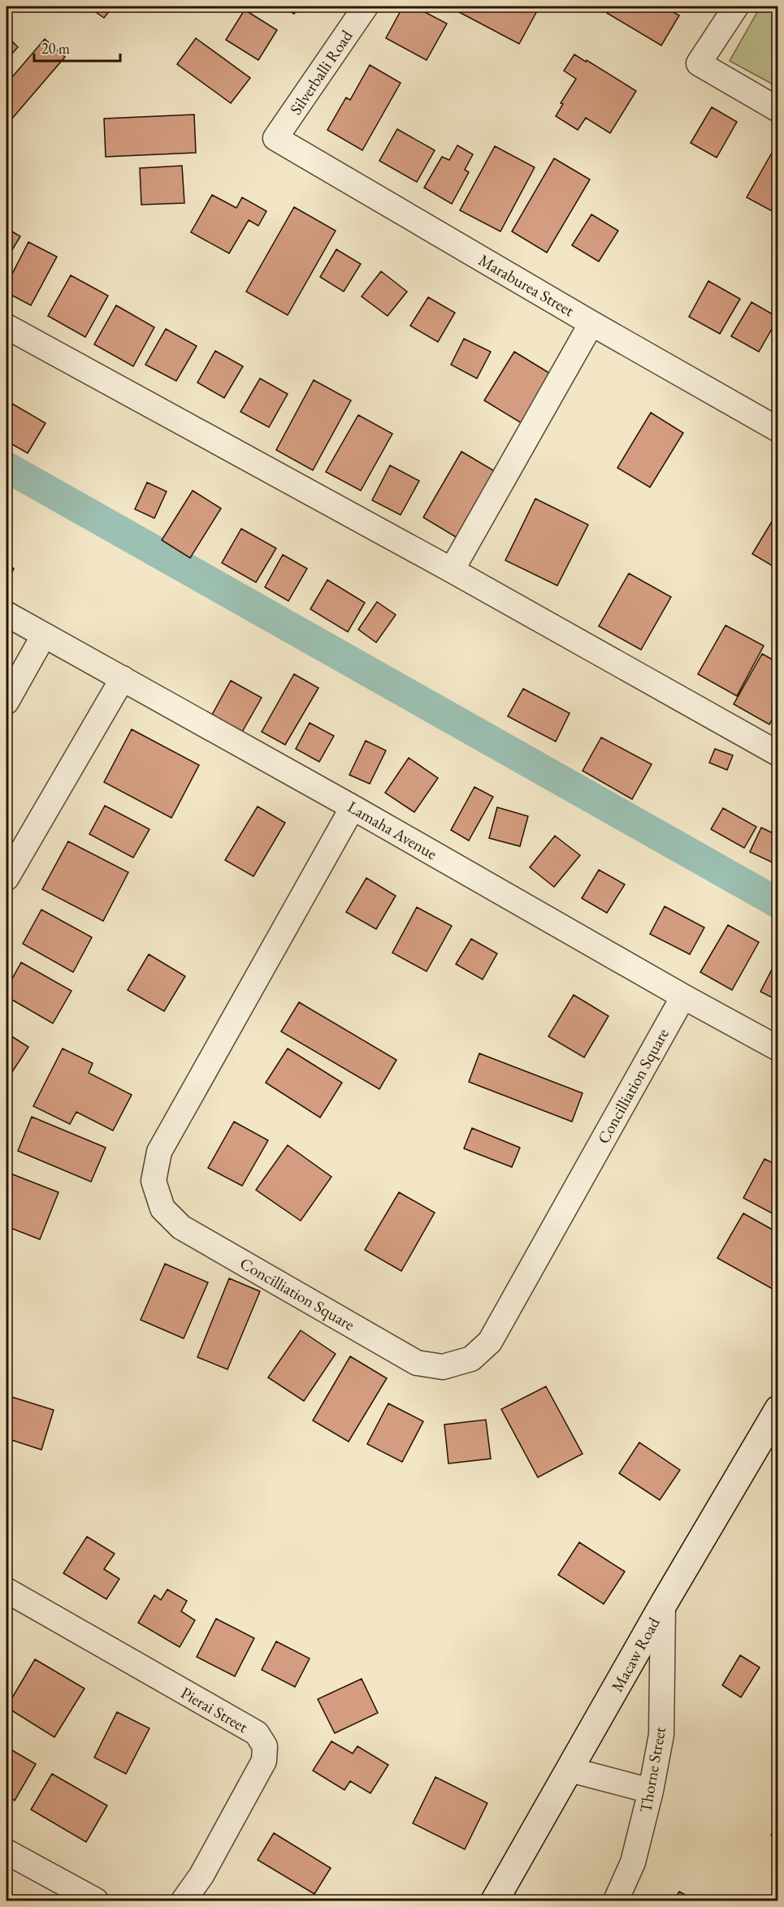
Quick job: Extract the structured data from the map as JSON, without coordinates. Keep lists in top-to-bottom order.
{
  "streets": {
    "street": [
      "Silverballi Road",
      "Maraburea Street",
      "Lamaha Avenue",
      "Concilliation Square",
      "Macaw Road",
      "Pierai Street",
      "Thorne Street"
    ]
  },
  "crossings": [
    ["Silverballi Road", "Maraburea Street"],
    ["Lamaha Avenue", "Concilliation Square"],
    ["Macaw Road", "Thorne Street"]
  ],
  "scale_bar": "20 m"
}
